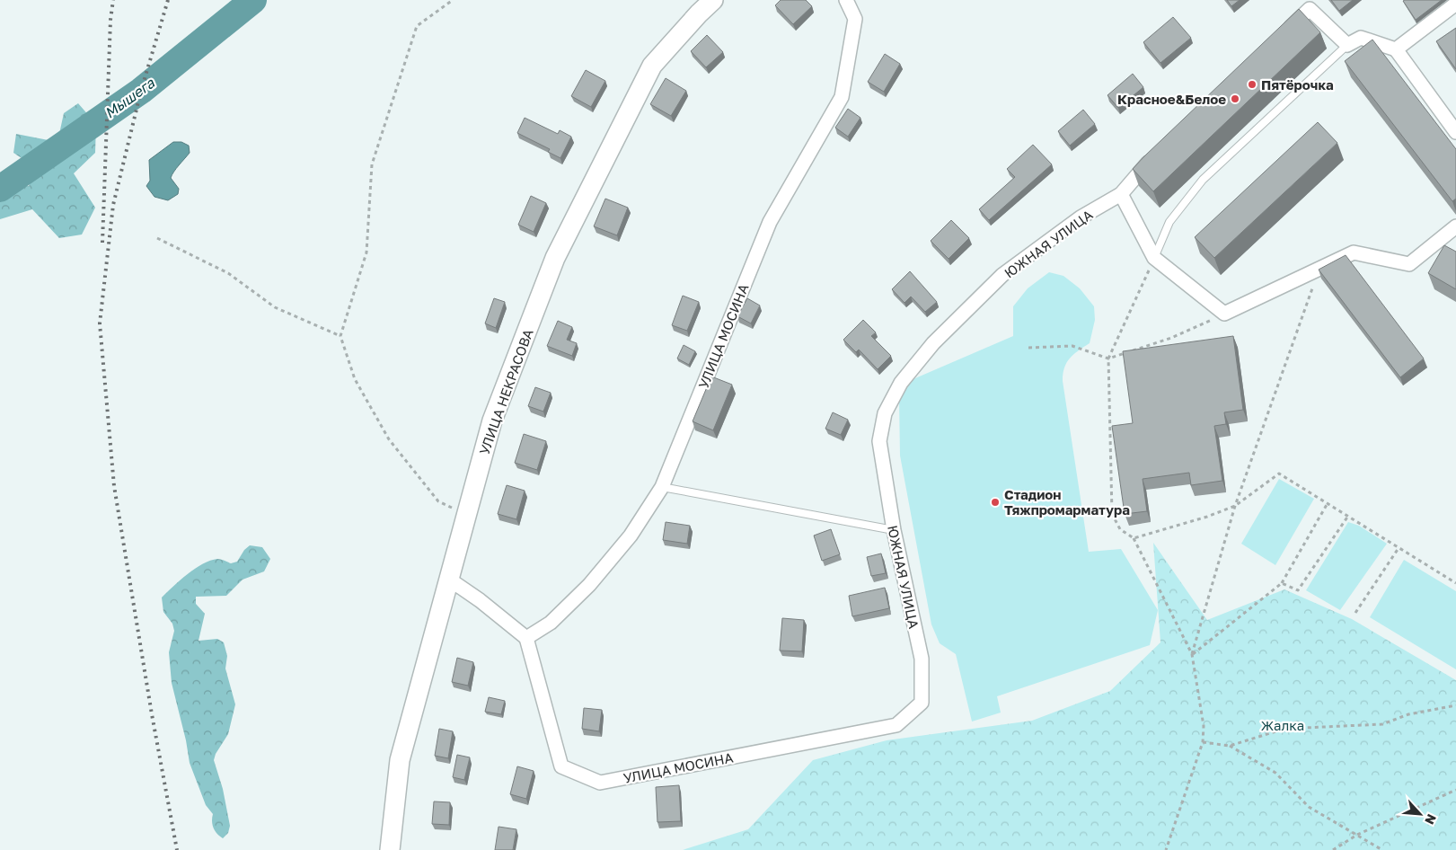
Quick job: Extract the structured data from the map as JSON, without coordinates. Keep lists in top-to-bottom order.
{
  "streets": {
    "main road": ["УЛИЦА НЕКРАСОВА"],
    "street": ["ЮЖНАЯ УЛИЦА", "УЛИЦА МОСИНА"]
  },
  "crossings": [
    ["ЮЖНАЯ УЛИЦА", "УЛИЦА МОСИНА"]
  ],
  "water": ["Мышега"],
  "parks": ["Жалка"],
  "places": ["Пятёрочка", "Красное&Белое", "Стадион Тяжпромарматура"],
  "north": "bottom right"
}
